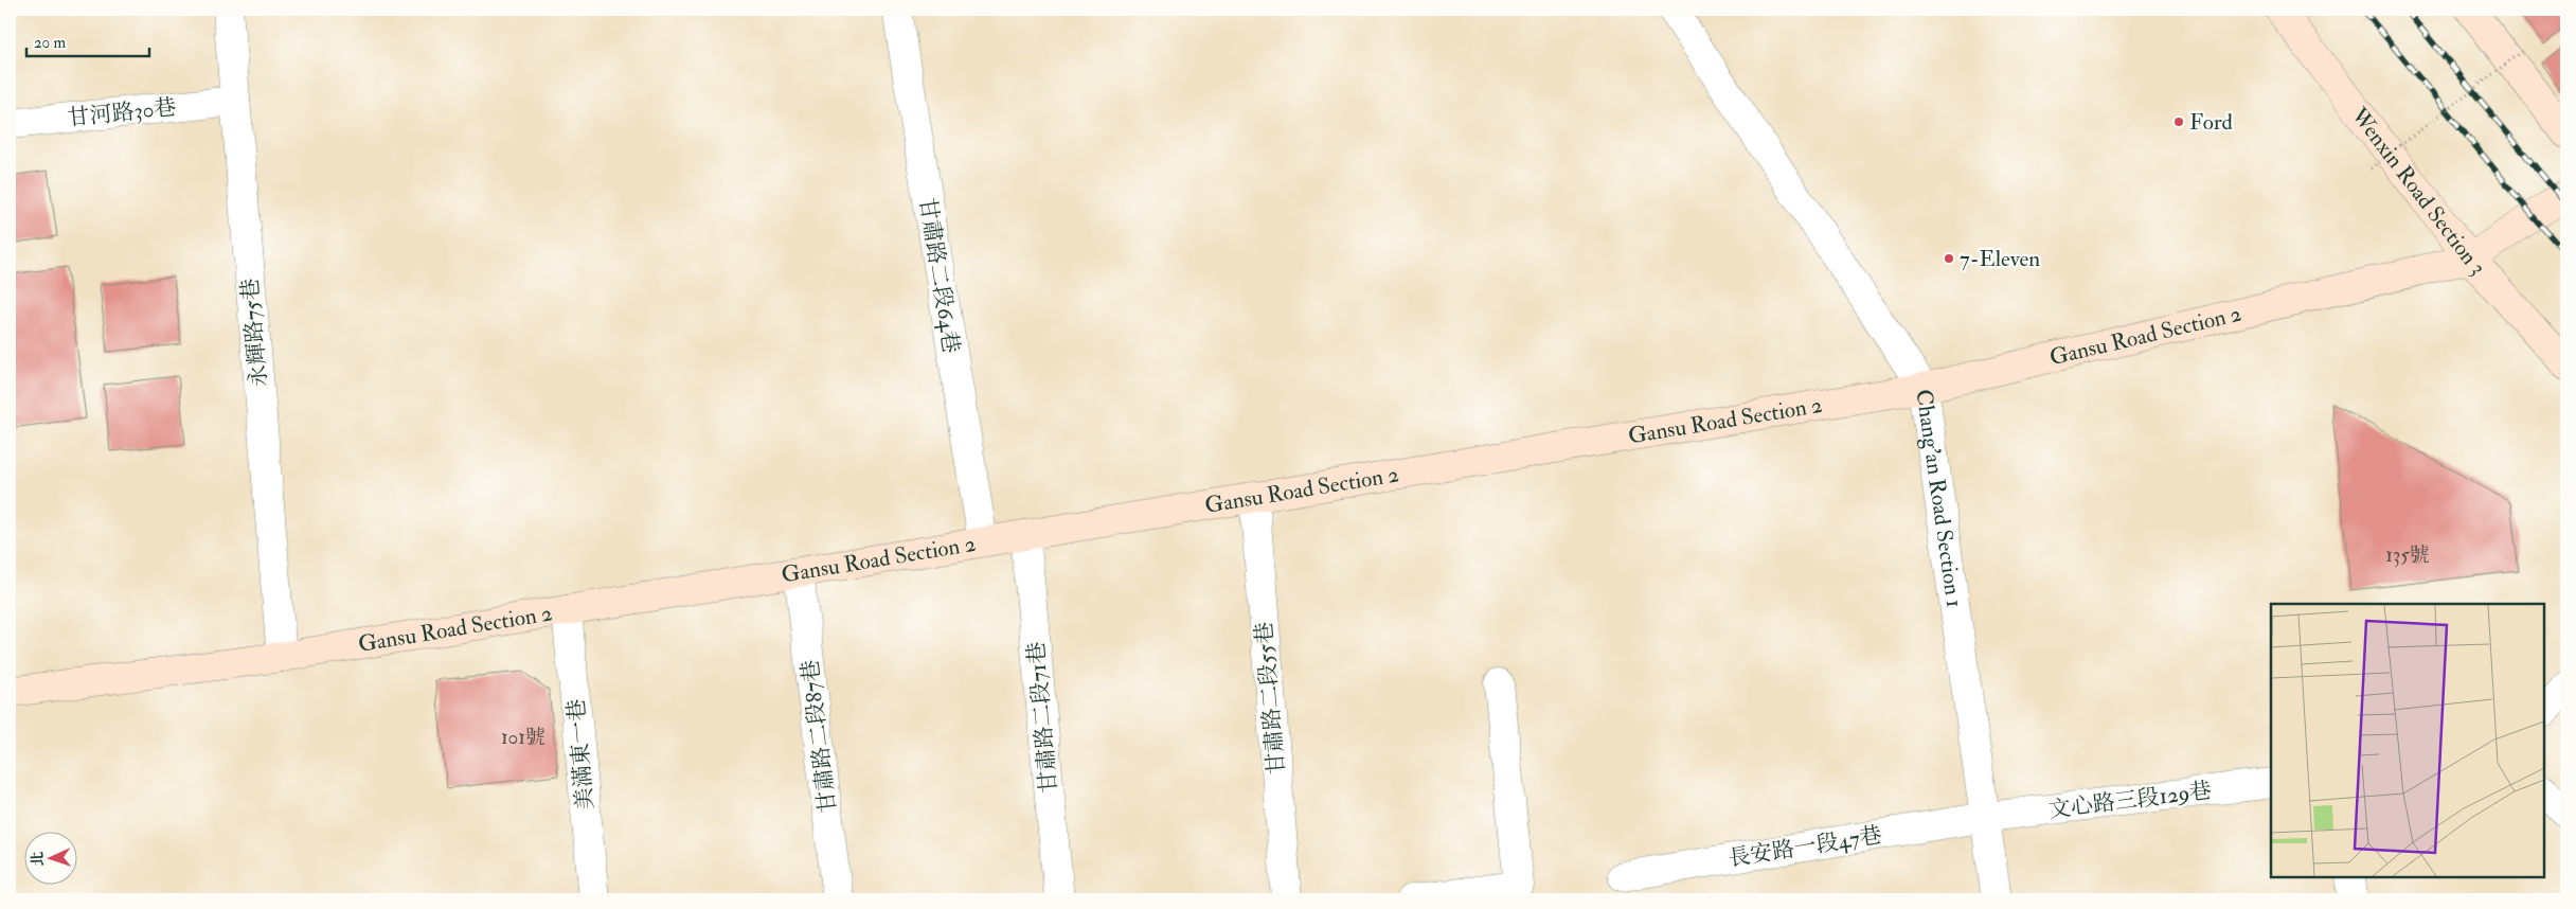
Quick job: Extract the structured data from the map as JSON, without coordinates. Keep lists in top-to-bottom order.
{
  "streets": {
    "street": [
      "甘河路30巷",
      "Wenxin Road Section 3",
      "甘肅路二段64巷",
      "永輝路75巷",
      "Gansu Road Section 2",
      "Chang’an Road Section 1",
      "甘肅路二段55巷",
      "甘肅路二段71巷",
      "甘肅路二段87巷",
      "美滿東一巷",
      "文心路三段129巷",
      "長安路一段47巷"
    ]
  },
  "crossings": [
    ["甘河路30巷", "永輝路75巷"],
    ["Wenxin Road Section 3", "Gansu Road Section 2"],
    ["甘肅路二段64巷", "Gansu Road Section 2"],
    ["永輝路75巷", "Gansu Road Section 2"],
    ["Gansu Road Section 2", "Chang’an Road Section 1"],
    ["Gansu Road Section 2", "甘肅路二段55巷"],
    ["Gansu Road Section 2", "甘肅路二段71巷"],
    ["Gansu Road Section 2", "甘肅路二段87巷"],
    ["Gansu Road Section 2", "美滿東一巷"],
    ["Chang’an Road Section 1", "文心路三段129巷"],
    ["Chang’an Road Section 1", "長安路一段47巷"],
    ["文心路三段129巷", "長安路一段47巷"]
  ],
  "places": ["Ford", "7-Eleven"],
  "house_numbers": ["135號", "101號"],
  "scale_bar": "20 m",
  "north": "left"
}
